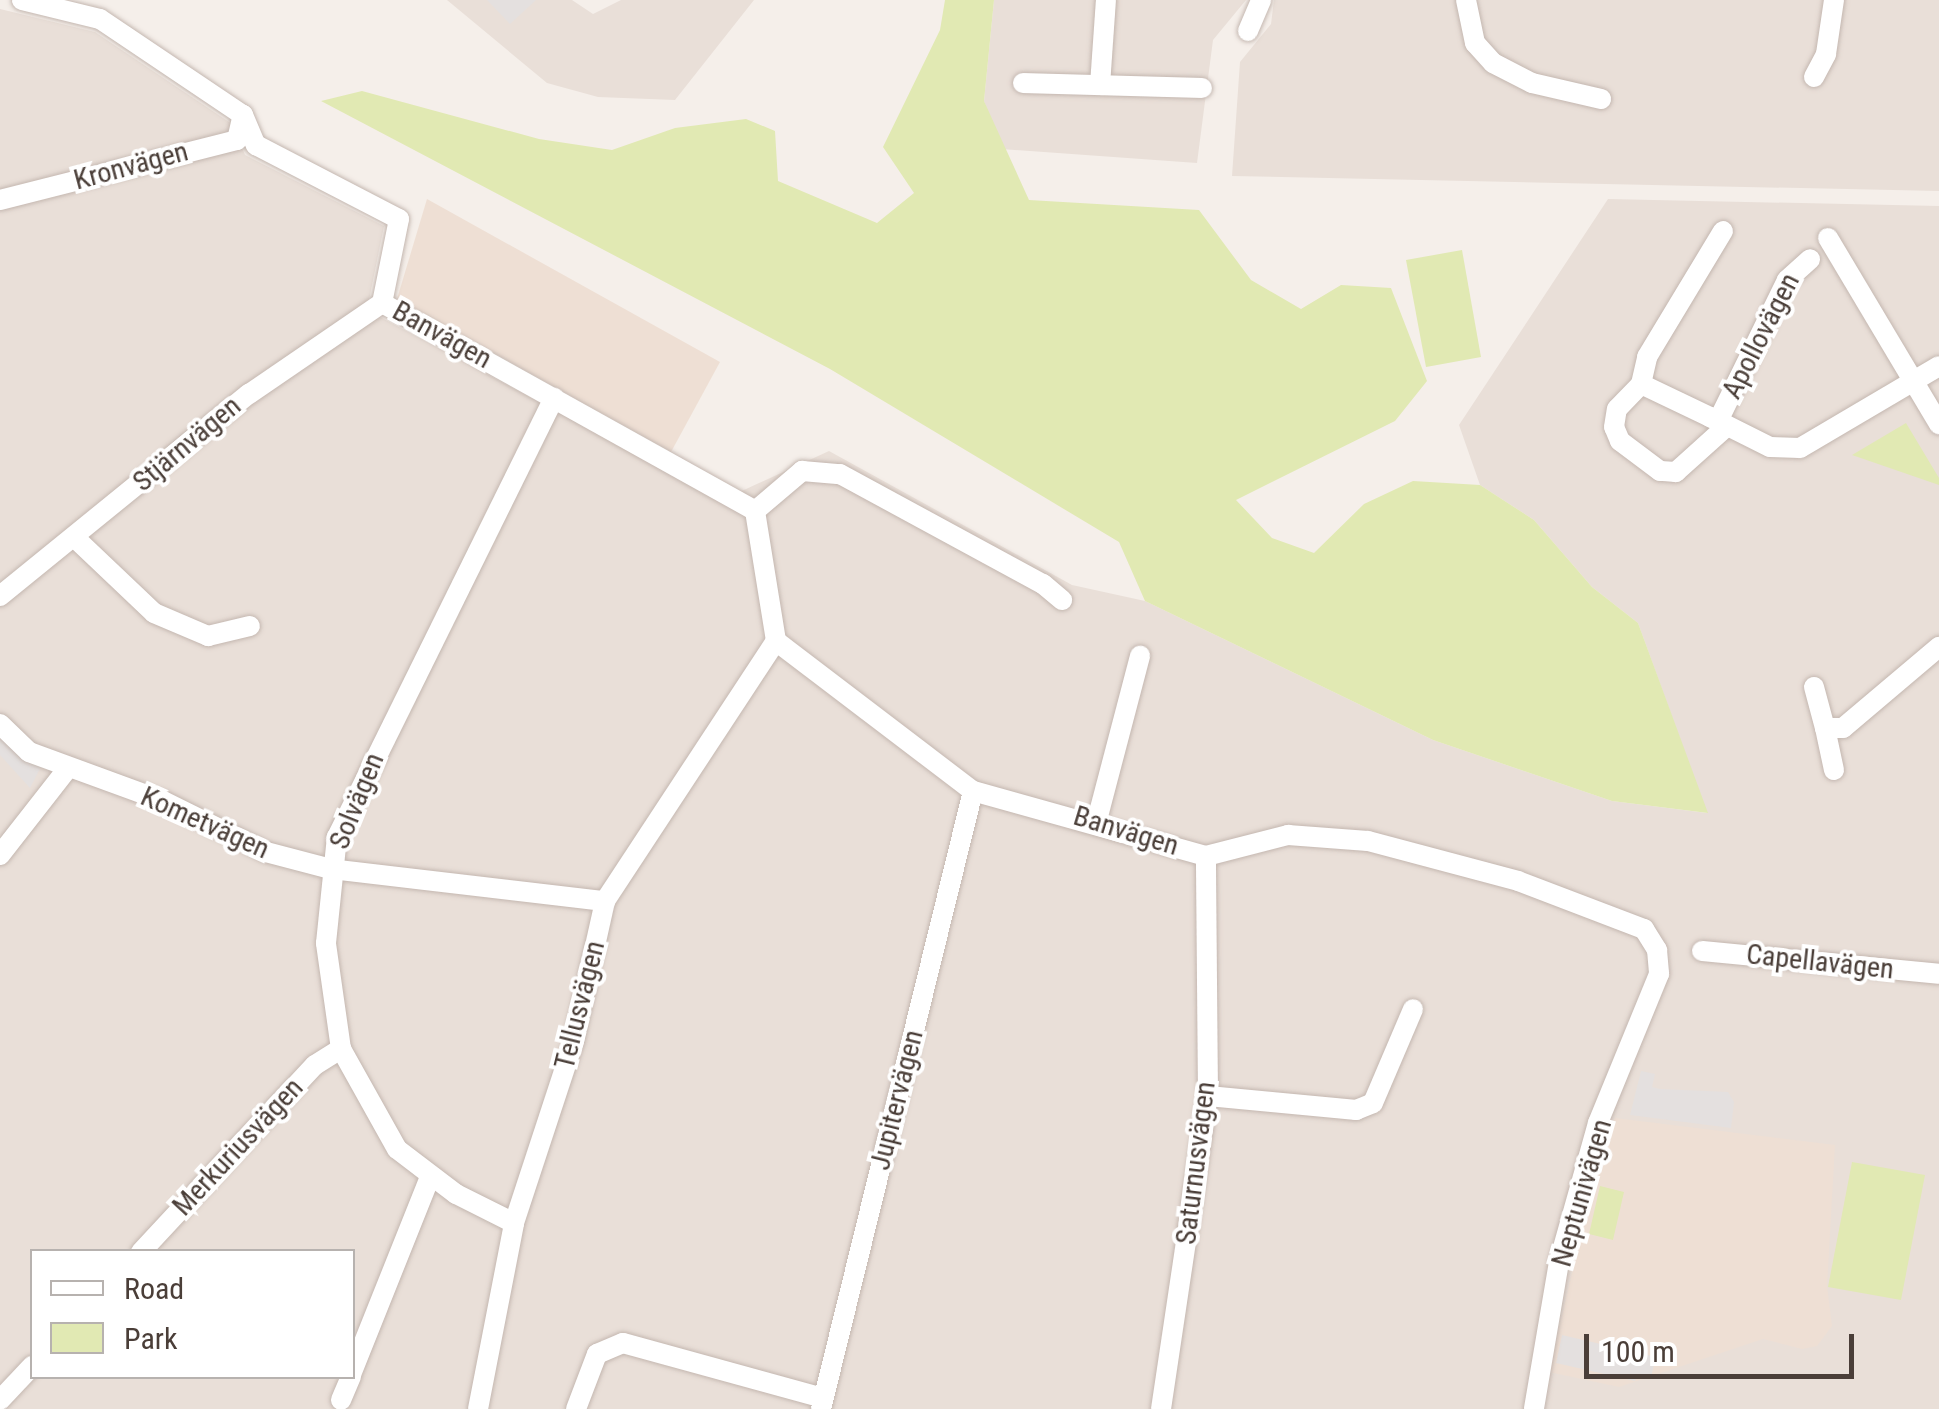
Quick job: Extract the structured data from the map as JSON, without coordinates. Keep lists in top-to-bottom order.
{
  "streets": {
    "street": [
      "Kronvägen",
      "Banvägen",
      "Apollovägen",
      "Stjärnvägen",
      "Solvägen",
      "Kometvägen",
      "Capellavägen",
      "Tellusvägen",
      "Jupitervägen",
      "Merkuriusvägen",
      "Saturnusvägen",
      "Neptunivägen"
    ]
  },
  "crossings": [
    ["Kronvägen", "Banvägen"],
    ["Banvägen", "Stjärnvägen"],
    ["Banvägen", "Solvägen"],
    ["Banvägen", "Tellusvägen"],
    ["Banvägen", "Jupitervägen"],
    ["Banvägen", "Saturnusvägen"],
    ["Banvägen", "Neptunivägen"],
    ["Solvägen", "Kometvägen"],
    ["Solvägen", "Tellusvägen"],
    ["Solvägen", "Merkuriusvägen"],
    ["Kometvägen", "Tellusvägen"]
  ],
  "legend": ["Road", "Park"],
  "scale_bar": "100 m"
}
